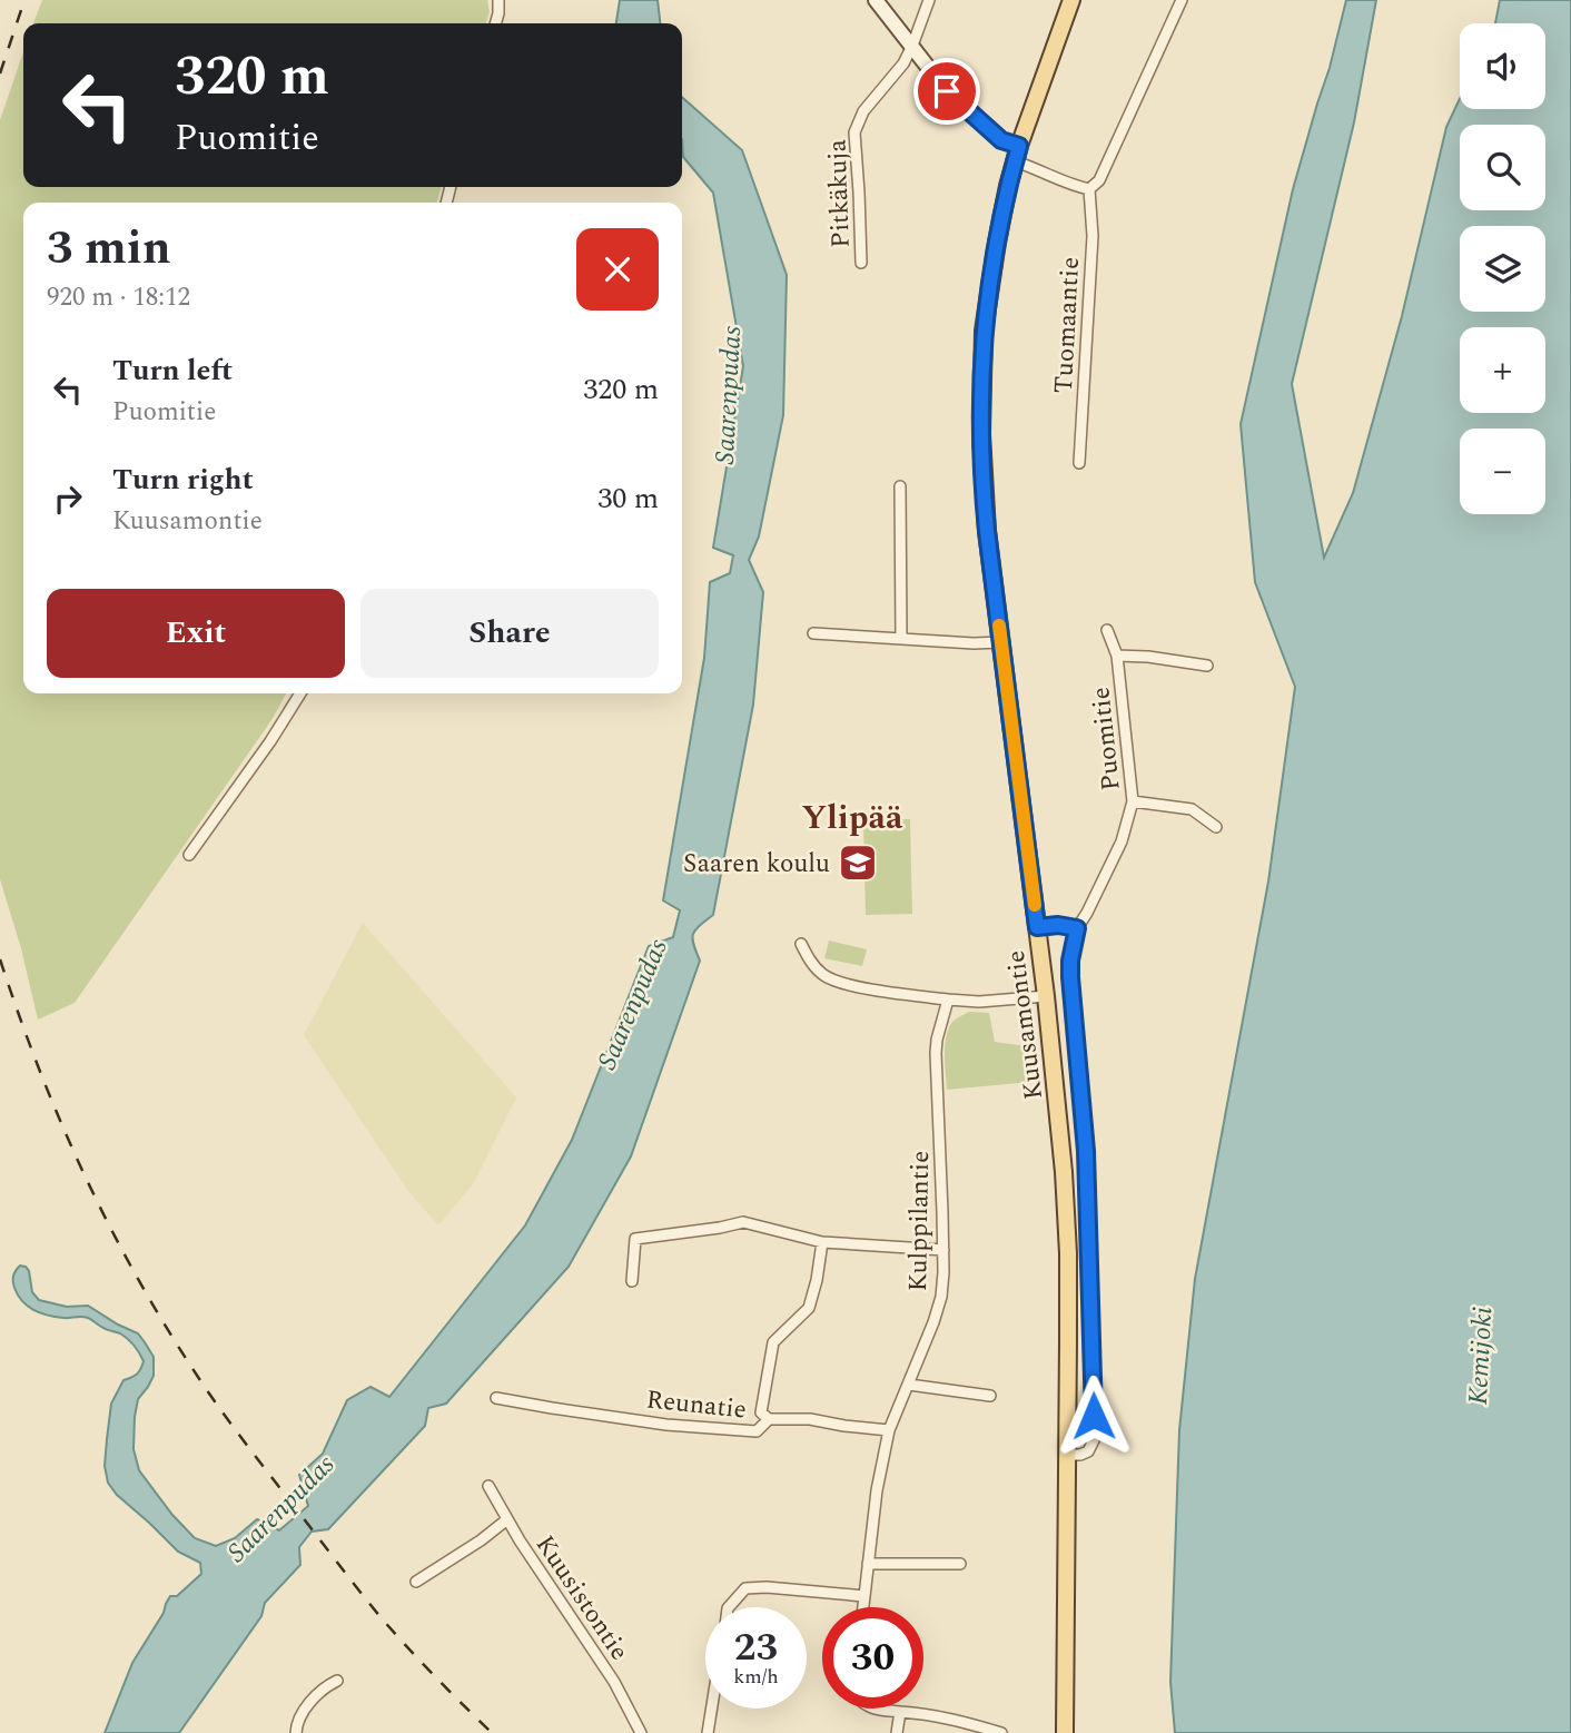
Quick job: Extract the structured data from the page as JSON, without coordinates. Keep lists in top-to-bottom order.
{
  "streets": {
    "main road": ["Kuusamontie"],
    "street": [
      "Pitkäkuja",
      "Tuomaantie",
      "Puomitie",
      "Kulppilantie",
      "Reunatie",
      "Kuusistontie"
    ]
  },
  "crossings": [
    ["Puomitie", "Kuusamontie"],
    ["Kulppilantie", "Reunatie"]
  ],
  "districts": ["Ylipää"],
  "water": ["Saarenpudas", "Kemijoki"],
  "places": {
    "school or university": ["Saaren koulu"]
  },
  "page": {
    "map_buttons": ["+", "−"],
    "turn": ["320 m", "Puomitie"],
    "heading": ["3 min", "920 m · 18:12"],
    "list": [
      {
        "name": "Turn left",
        "note": "Puomitie",
        "value": "320 m"
      },
      {
        "name": "Turn right",
        "note": "Kuusamontie",
        "value": "30 m"
      }
    ],
    "buttons": ["Exit", "Share"],
    "speed": "23 km/h",
    "limit": "30"
  }
}
